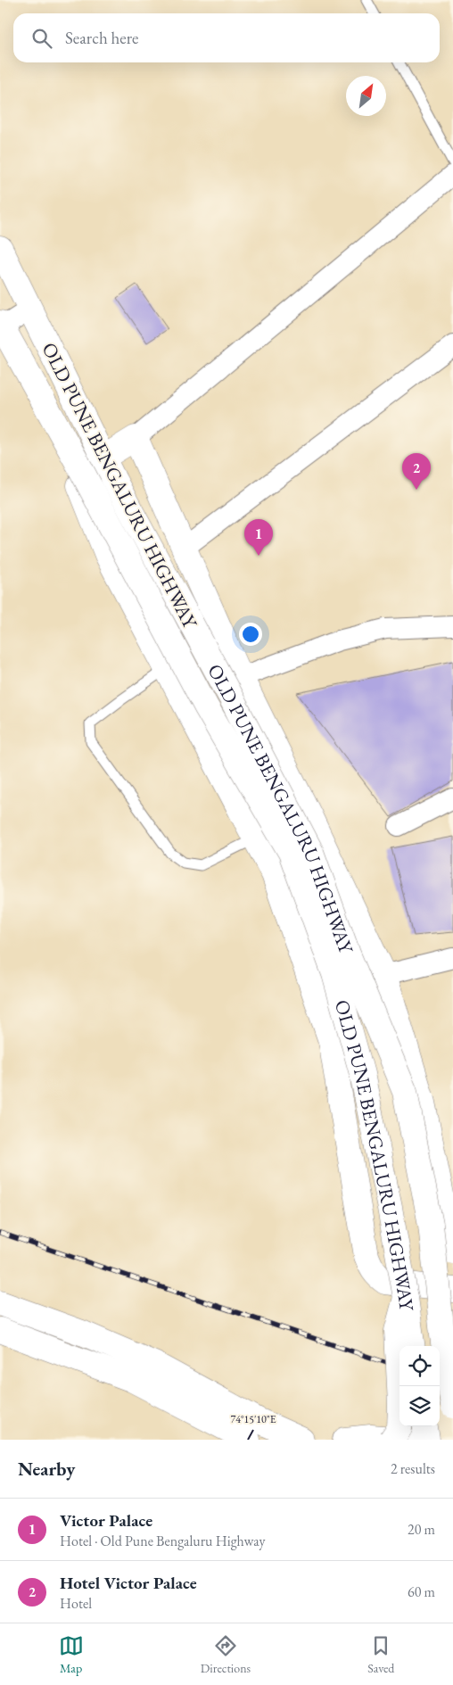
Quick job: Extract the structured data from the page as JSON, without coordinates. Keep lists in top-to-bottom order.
{
  "streets": {
    "main road": ["OLD PUNE BENGALURU HIGHWAY"]
  },
  "north": "top right",
  "page": {
    "search": "Search here",
    "pins": ["2", "1"],
    "heading": ["Nearby", "2 results"],
    "list": [
      {
        "mark": "1",
        "name": "Victor Palace",
        "note": "Hotel · Old Pune Bengaluru Highway",
        "value": "20 m"
      },
      {
        "mark": "2",
        "name": "Hotel Victor Palace",
        "note": "Hotel",
        "value": "60 m"
      }
    ],
    "nav": ["Map", "Directions", "Saved"]
  },
  "coordinates": ["74°15'10\"E"]
}
